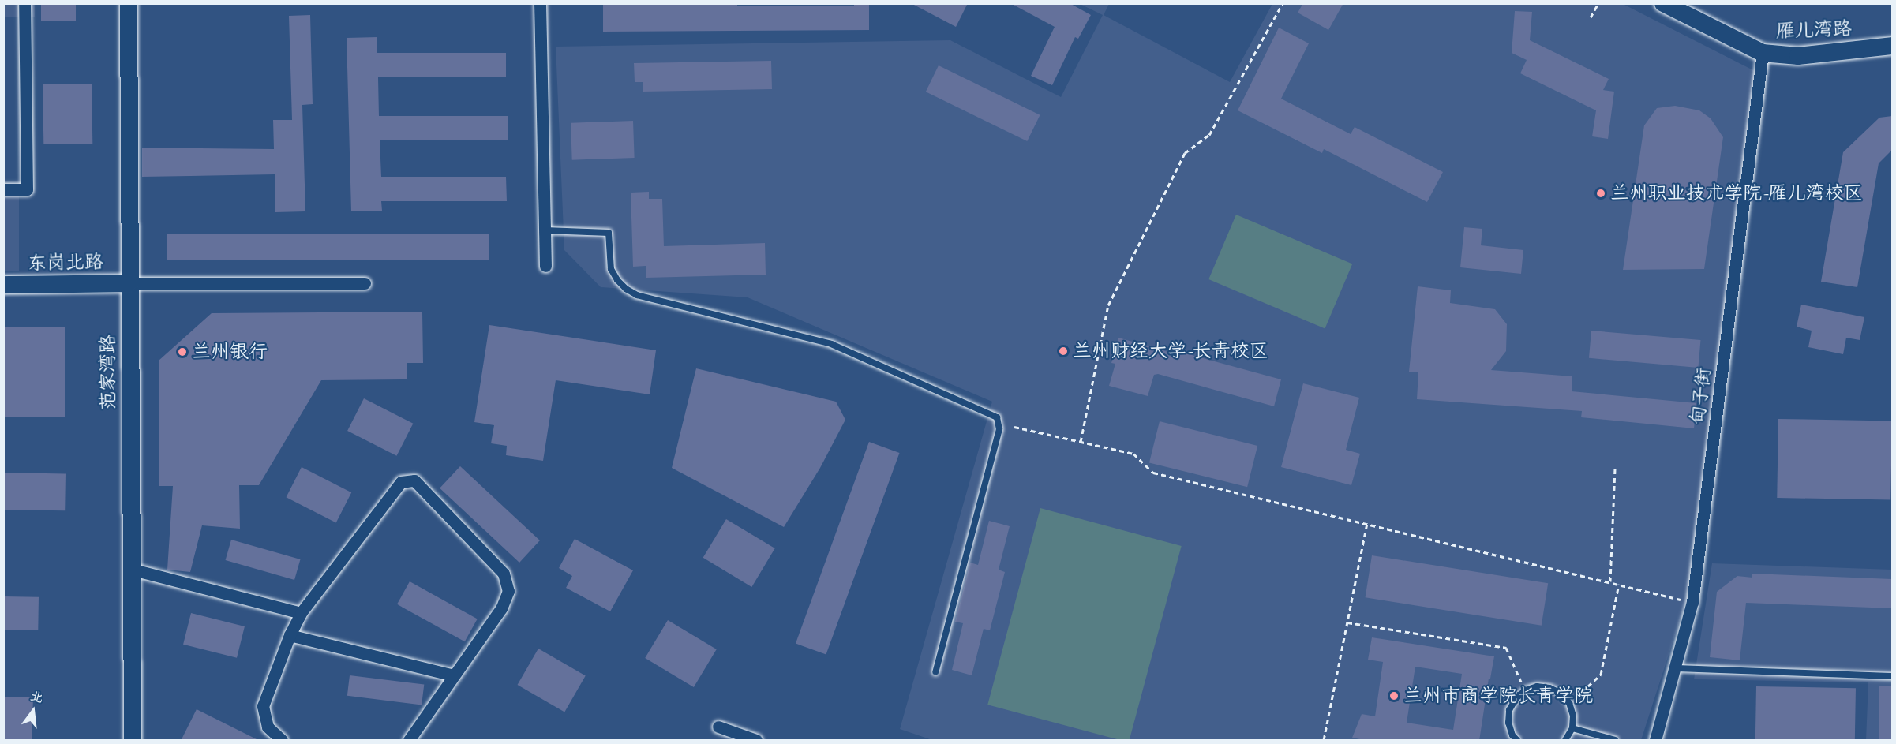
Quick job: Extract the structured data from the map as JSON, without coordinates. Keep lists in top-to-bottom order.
{
  "streets": {
    "main road": ["雁儿湾路", "东岗北路", "范家湾路"],
    "street": ["甸子街"]
  },
  "crossings": [
    ["雁儿湾路", "甸子街"],
    ["东岗北路", "范家湾路"]
  ],
  "places": [
    "兰州职业技术学院-雁儿湾校区",
    "兰州财经大学-长青校区",
    "兰州银行",
    "兰州市商学院长青学院"
  ],
  "north": "top"
}
